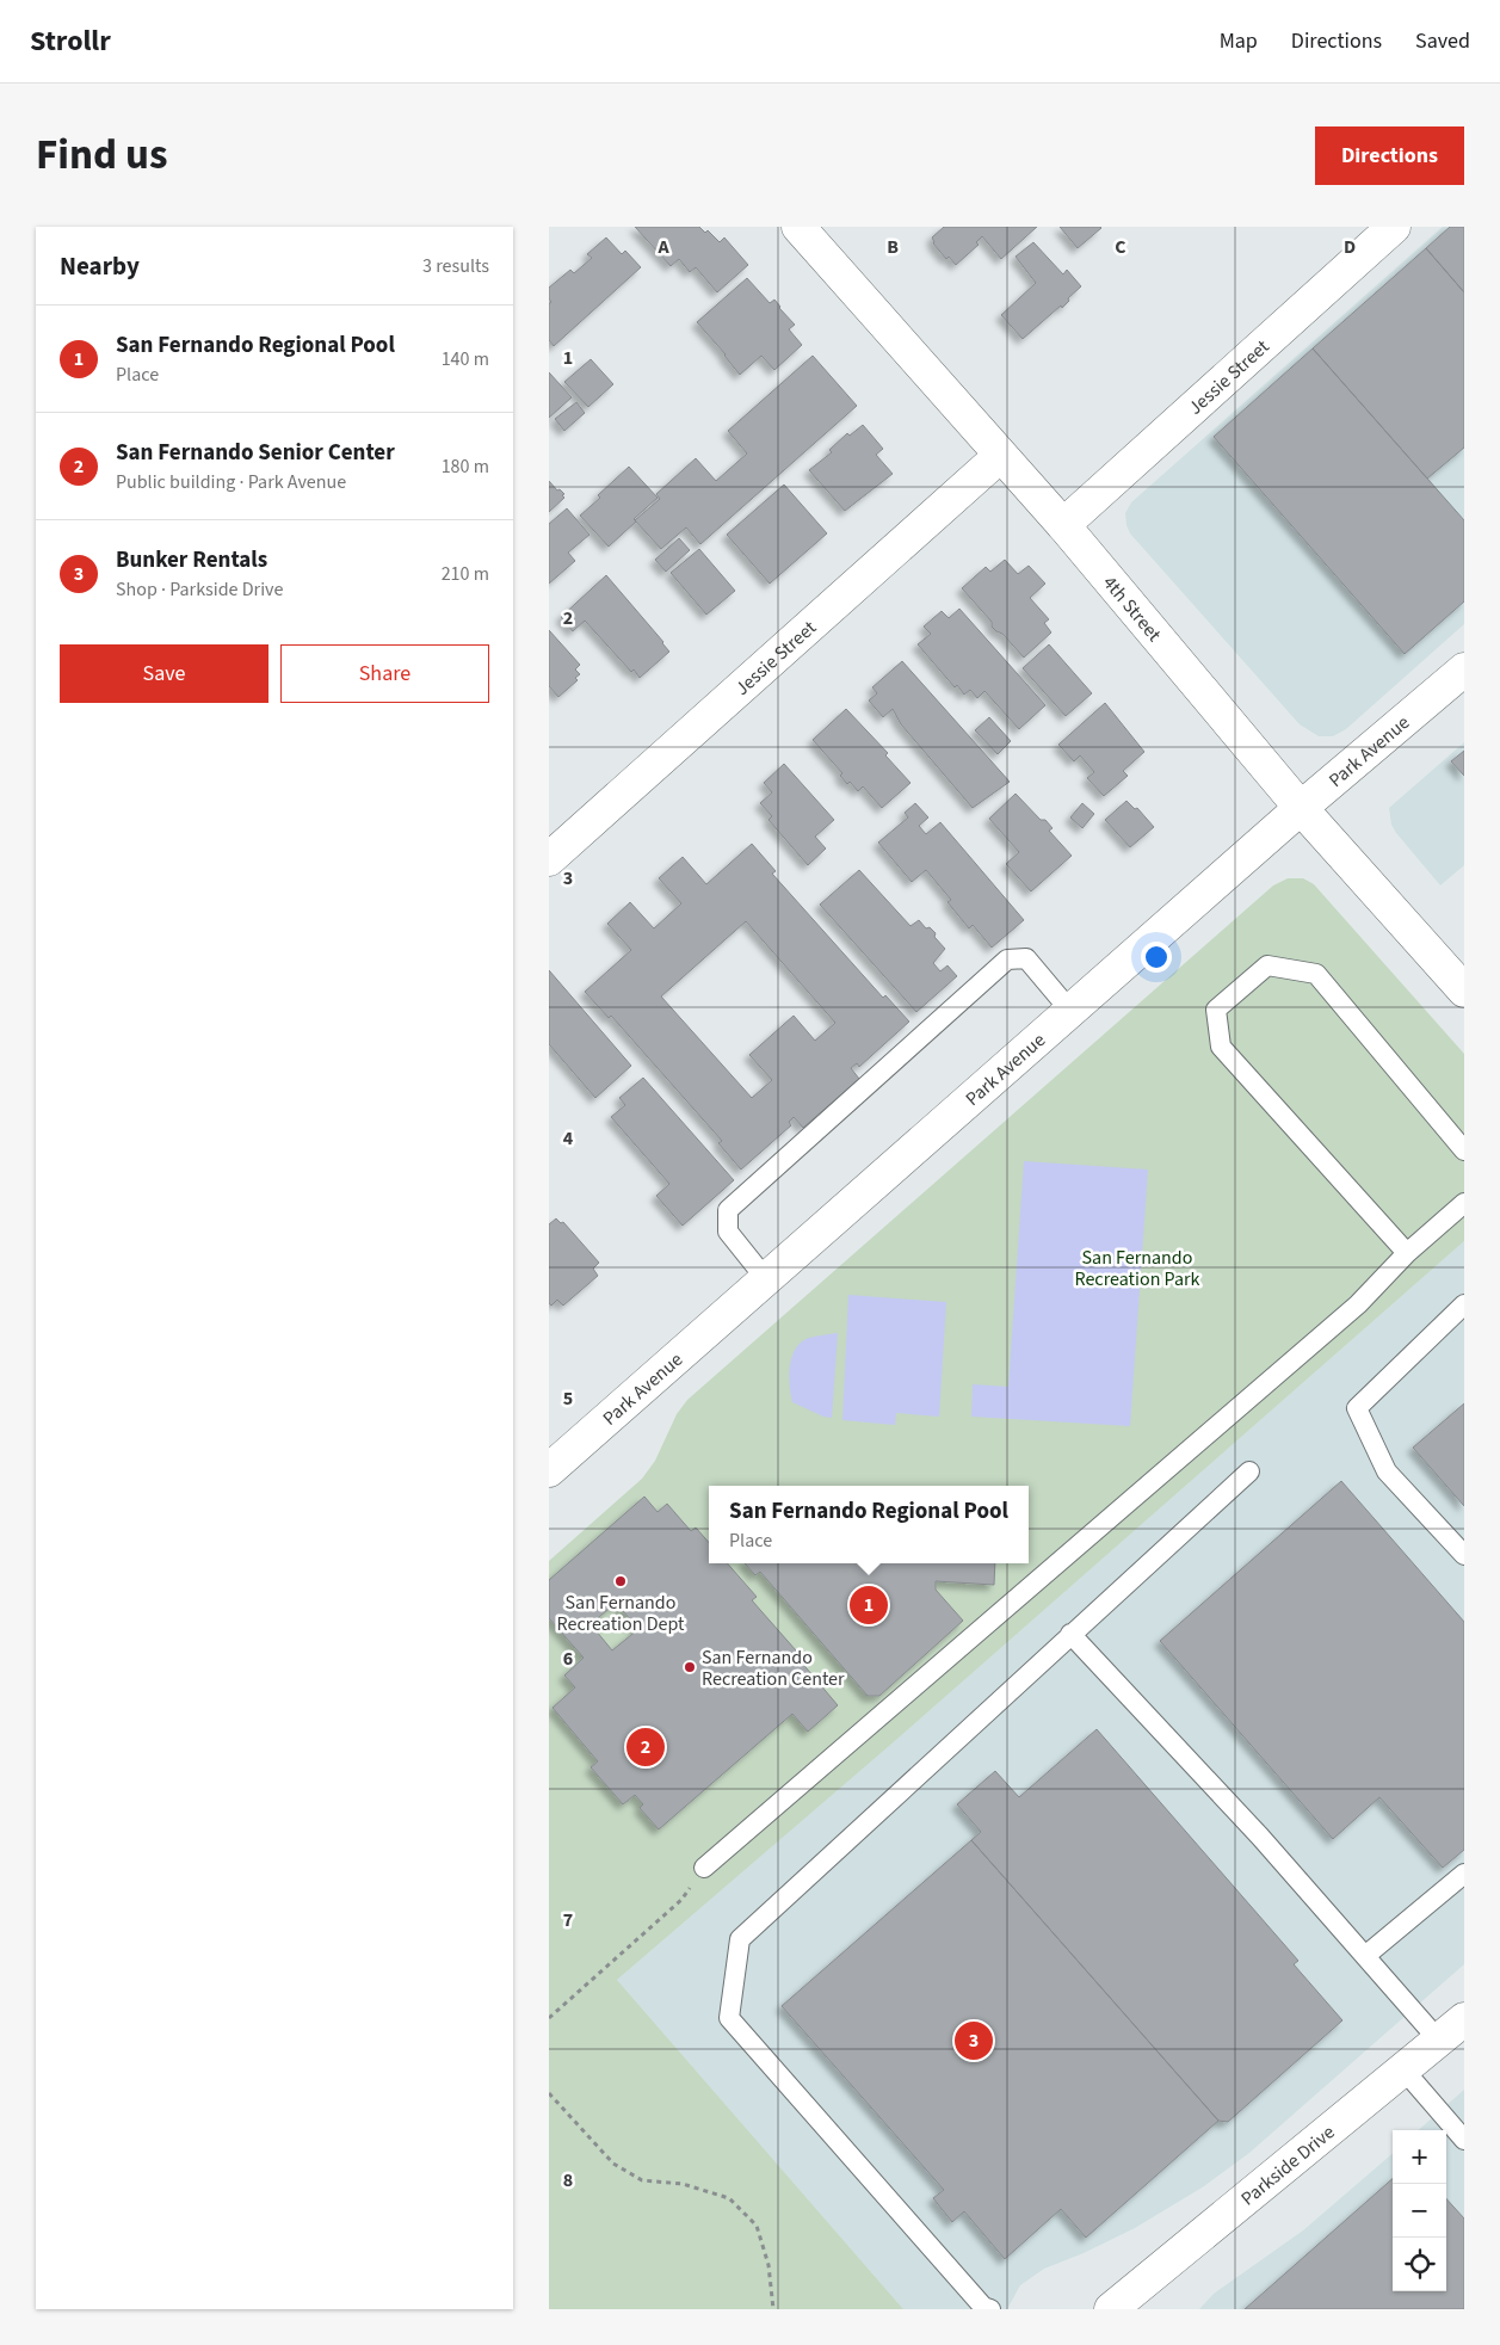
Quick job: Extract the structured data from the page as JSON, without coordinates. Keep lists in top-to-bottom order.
{
  "streets": {
    "street": [
      "Jessie Street",
      "4th Street",
      "Park Avenue",
      "Parkside Drive"
    ]
  },
  "crossings": [
    ["Jessie Street", "4th Street"],
    ["4th Street", "Park Avenue"]
  ],
  "parks": ["San Fernando Recreation Park"],
  "places": ["San Fernando Recreation Dept", "San Fernando Recreation Center"],
  "page": {
    "header": "Strollr",
    "nav": ["Map", "Directions", "Saved"],
    "title": "Find us",
    "buttons": [
      "Directions",
      ["Save", "Share"]
    ],
    "heading": ["Nearby", "3 results"],
    "list": [
      {
        "mark": "1",
        "name": "San Fernando Regional Pool",
        "note": "Place",
        "value": "140 m"
      },
      {
        "mark": "2",
        "name": "San Fernando Senior Center",
        "note": "Public building · Park Avenue",
        "value": "180 m"
      },
      {
        "mark": "3",
        "name": "Bunker Rentals",
        "note": "Shop · Parkside Drive",
        "value": "210 m"
      }
    ],
    "popup": ["San Fernando Regional Pool", "Place"],
    "pins": ["1", "2", "3"],
    "map_buttons": ["+", "−"]
  },
  "grid": {
    "columns": [
      "A",
      "B",
      "C",
      "D"
    ],
    "rows": [
      "1",
      "2",
      "3",
      "4",
      "5",
      "6",
      "7",
      "8"
    ]
  }
}
